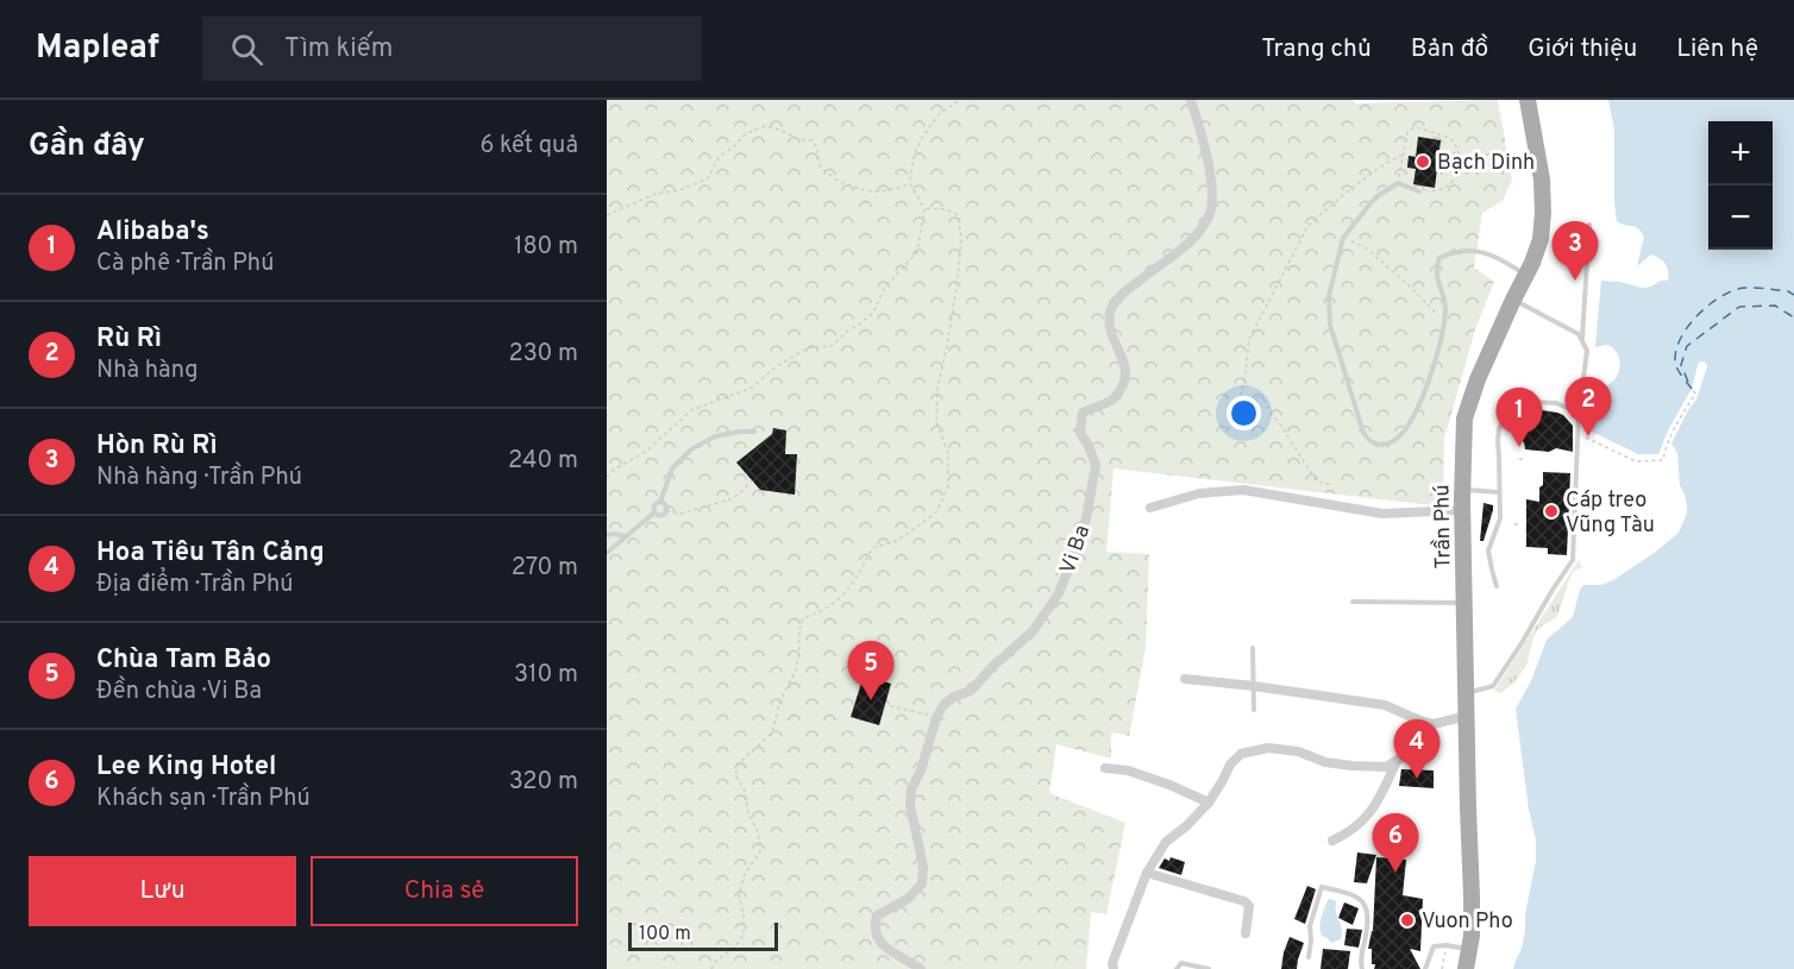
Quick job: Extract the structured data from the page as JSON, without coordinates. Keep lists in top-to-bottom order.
{
  "streets": {
    "main road": ["Trần Phú"],
    "street": ["Vi Ba"]
  },
  "places": ["Bạch Dinh", "Cáp treo Vũng Tàu", "Vuon Pho"],
  "scale_bar": "100 m",
  "page": {
    "header": "Mapleaf",
    "search": "Tìm kiếm",
    "nav": [
      "Trang chủ",
      "Bản đồ",
      "Giới thiệu",
      "Liên hệ"
    ],
    "heading": ["Gần đây", "6 kết quả"],
    "map_buttons": ["+", "−"],
    "list": [
      {
        "mark": "1",
        "name": "Alibaba's",
        "note": "Cà phê · Trần Phú",
        "value": "180 m"
      },
      {
        "mark": "2",
        "name": "Rù Rì",
        "note": "Nhà hàng",
        "value": "230 m"
      },
      {
        "mark": "3",
        "name": "Hòn Rù Rì",
        "note": "Nhà hàng · Trần Phú",
        "value": "240 m"
      },
      {
        "mark": "4",
        "name": "Hoa Tiêu Tân Cảng",
        "note": "Địa điểm · Trần Phú",
        "value": "270 m"
      },
      {
        "mark": "5",
        "name": "Chùa Tam Bảo",
        "note": "Đền chùa · Vi Ba",
        "value": "310 m"
      },
      {
        "mark": "6",
        "name": "Lee King Hotel",
        "note": "Khách sạn · Trần Phú",
        "value": "320 m"
      }
    ],
    "pins": [
      "3",
      "2",
      "1",
      "5",
      "4",
      "6"
    ],
    "buttons": ["Lưu", "Chia sẻ"],
    "scale": "100 m"
  }
}
